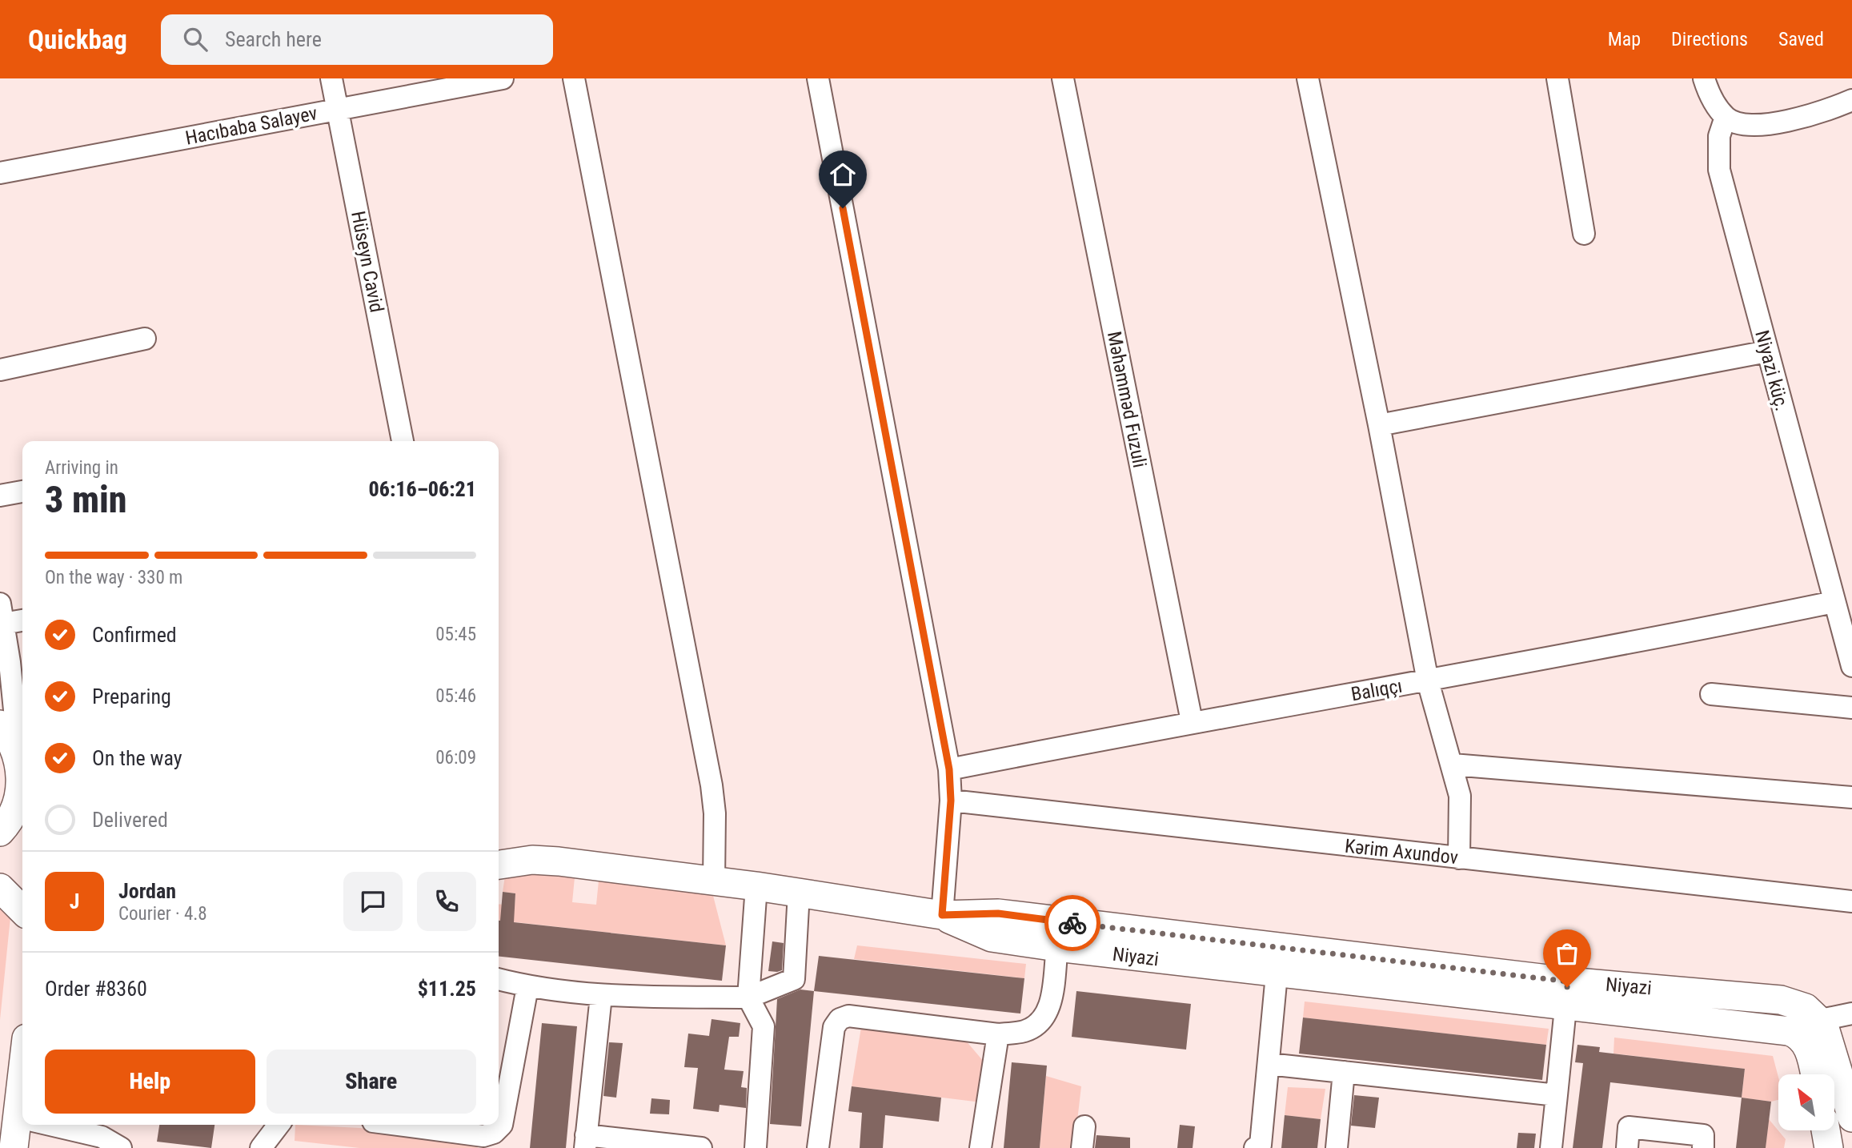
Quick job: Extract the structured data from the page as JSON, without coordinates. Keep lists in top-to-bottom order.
{
  "streets": {
    "main road": ["Niyazi"],
    "street": [
      "Hacıbaba Salayev",
      "Hüseyn Cavid",
      "Niyazi küç.",
      "Məhəmməd Fuzuli",
      "Balıqçı",
      "Kərim Axundov"
    ]
  },
  "crossings": [
    ["Hacıbaba Salayev", "Hüseyn Cavid"],
    ["Niyazi küç.", "Balıqçı"],
    ["Məhəmməd Fuzuli", "Balıqçı"]
  ],
  "north": "top left",
  "page": {
    "header": "Quickbag",
    "search": "Search here",
    "nav": ["Map", "Directions", "Saved"],
    "heading": ["3 min", "Arriving in", "06:16–06:21"],
    "panel": [
      "Jordan",
      "Courier · 4.8",
      "Order #8360",
      "$11.25"
    ],
    "bar": "On the way · 330 m",
    "list": [
      ["Confirmed", "05:45"],
      ["Preparing", "05:46"],
      ["On the way", "06:09"],
      "Delivered"
    ],
    "round": "J",
    "buttons": ["Help", "Share"]
  }
}
